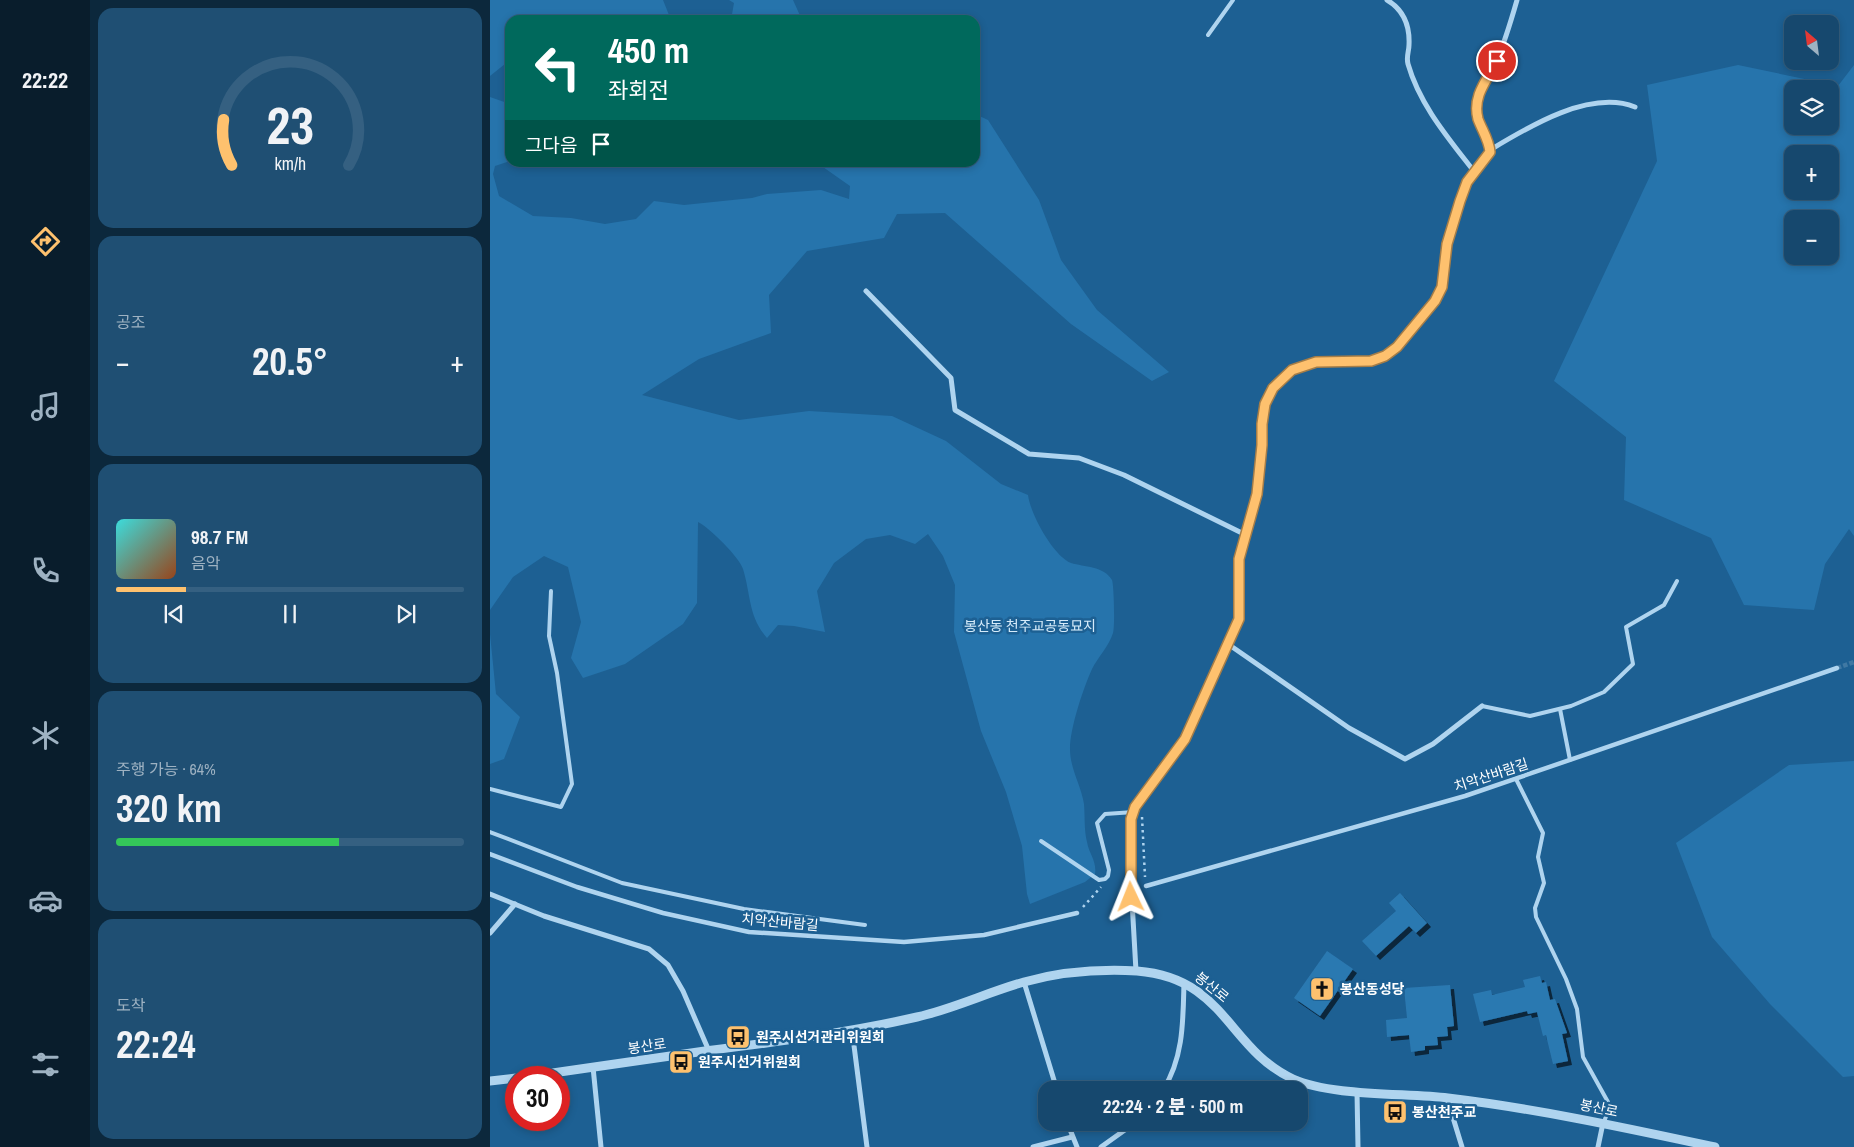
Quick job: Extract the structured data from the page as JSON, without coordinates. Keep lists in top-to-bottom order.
{
  "streets": {
    "street": ["치악산바람길", "봉산로"]
  },
  "parks": ["봉산동 천주교공동묘지"],
  "places": {
    "church": ["봉산동성당"],
    "bus stop": ["원주시선거관리위원회", "원주시선거위원회", "봉산천주교"]
  },
  "north": "top left",
  "page": {
    "tabs": "22:22",
    "map_buttons": ["+", "−"],
    "turn": ["450 m", "좌회전"],
    "then": "그다음",
    "tile": [
      "공조",
      ["주행 가능 · 64%", "320 km"],
      ["도착", "22:24"]
    ],
    "heat": ["−", "20.5°", "+"],
    "song": ["98.7 FM", "음악"],
    "limit": "30",
    "trip": "22:24 · 2 분 · 500 m",
    "gauge": ["23", "km/h"]
  }
}
